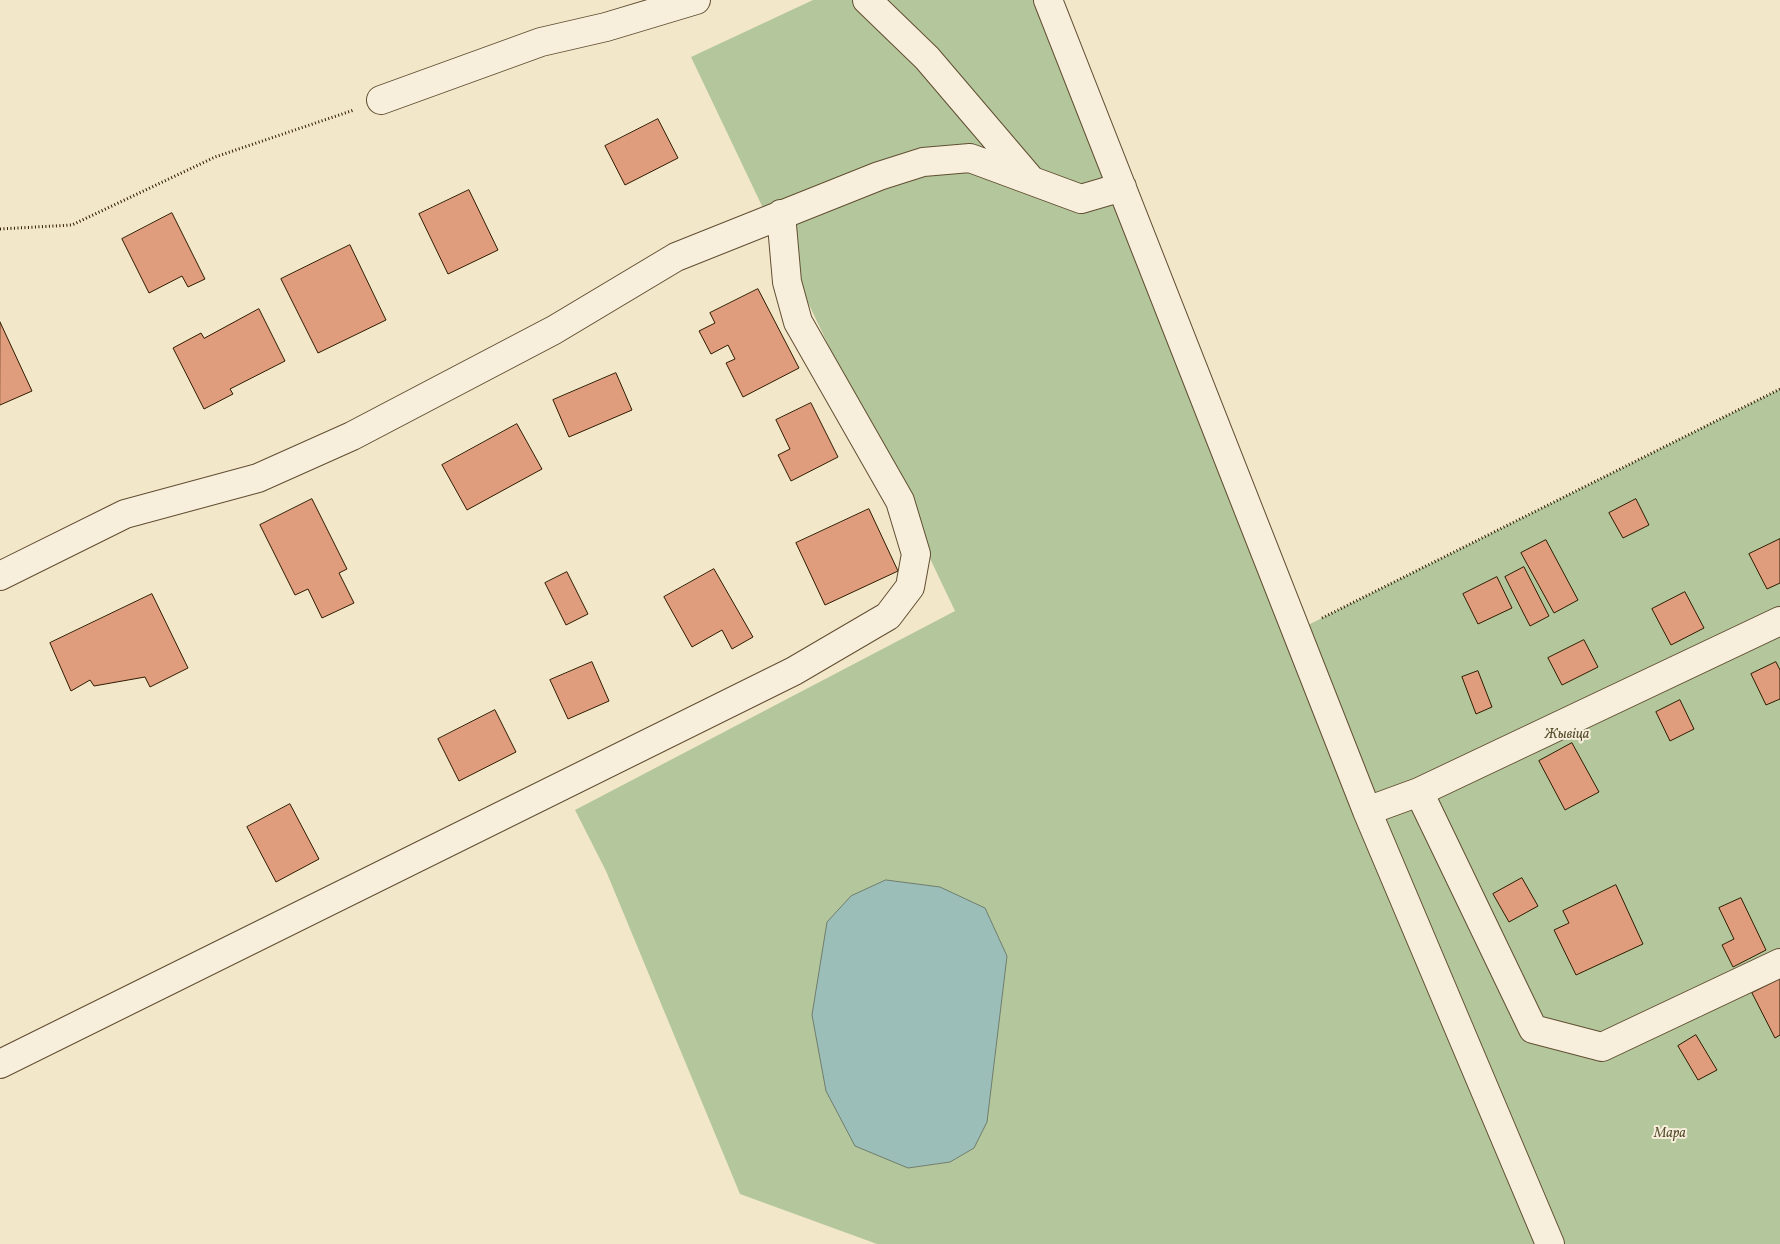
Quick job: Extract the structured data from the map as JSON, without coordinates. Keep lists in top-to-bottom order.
{
  "parks": ["Жывіца", "Мара"]
}
